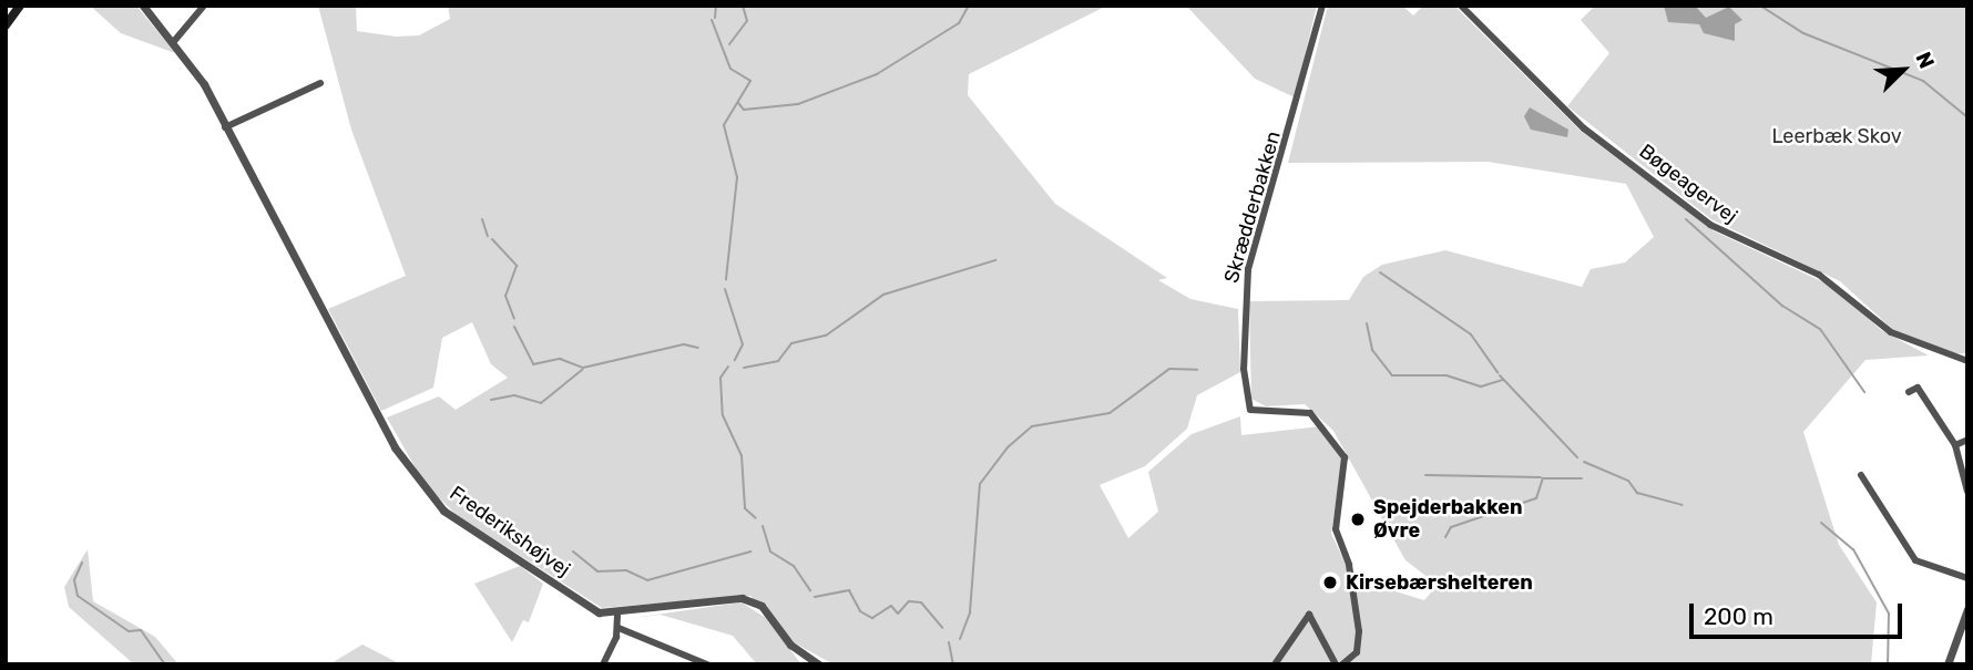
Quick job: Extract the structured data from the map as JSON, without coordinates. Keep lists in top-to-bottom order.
{
  "streets": {
    "street": ["Bøgeagervej", "Skrædderbakken", "Frederikshøjvej"]
  },
  "parks": ["Leerbæk Skov"],
  "places": ["Spejderbakken Øvre", "Kirsebærshelteren"],
  "scale_bar": "200 m",
  "north": "top right"
}
